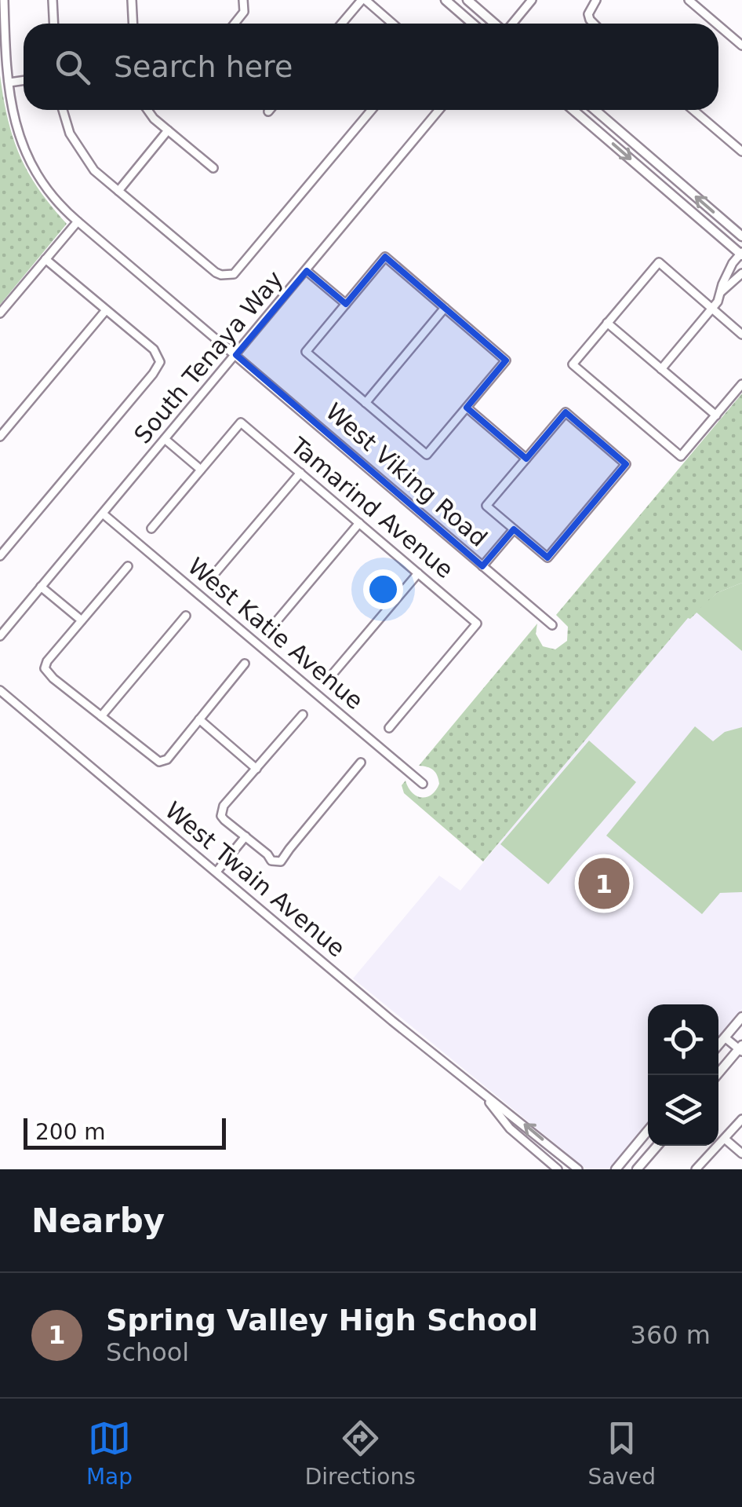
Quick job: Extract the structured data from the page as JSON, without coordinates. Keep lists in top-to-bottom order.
{
  "streets": {
    "street": [
      "South Tenaya Way",
      "West Viking Road",
      "Tamarind Avenue",
      "West Katie Avenue",
      "West Twain Avenue"
    ]
  },
  "crossings": [
    ["South Tenaya Way", "West Viking Road"],
    ["South Tenaya Way", "West Katie Avenue"]
  ],
  "scale_bar": "200 m",
  "page": {
    "search": "Search here",
    "pins": "1",
    "scale": "200 m",
    "heading": "Nearby",
    "list": [
      {
        "mark": "1",
        "name": "Spring Valley High School",
        "note": "School",
        "value": "360 m"
      }
    ],
    "nav": ["Map", "Directions", "Saved"]
  }
}
